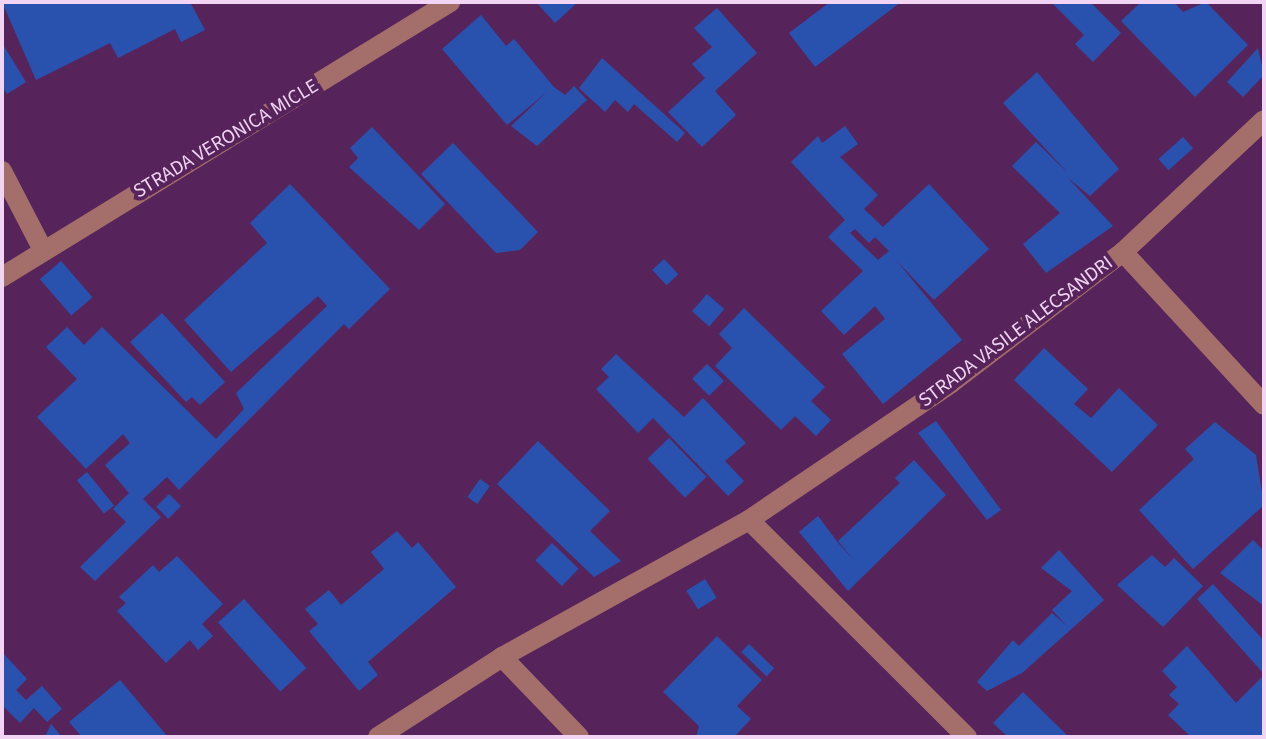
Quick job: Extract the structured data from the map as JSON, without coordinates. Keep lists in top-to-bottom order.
{
  "streets": {
    "street": ["STRADA VERONICA MICLE", "STRADA VASILE ALECSANDRI"]
  }
}
